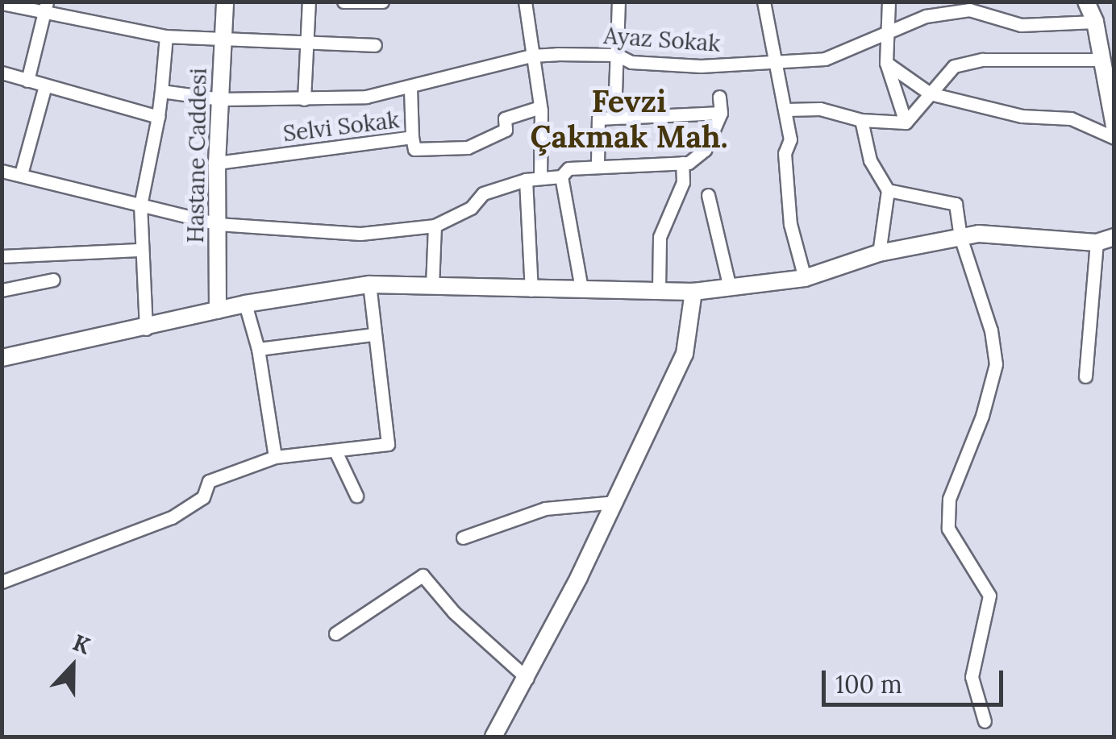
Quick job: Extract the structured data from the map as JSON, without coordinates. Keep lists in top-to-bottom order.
{
  "streets": {
    "street": ["Ayaz Sokak", "Selvi Sokak", "Hastane Caddesi"]
  },
  "crossings": [
    ["Ayaz Sokak", "Hastane Caddesi"],
    ["Selvi Sokak", "Hastane Caddesi"]
  ],
  "districts": ["Fevzi Çakmak Mah."],
  "scale_bar": "100 m",
  "north": "top"
}
